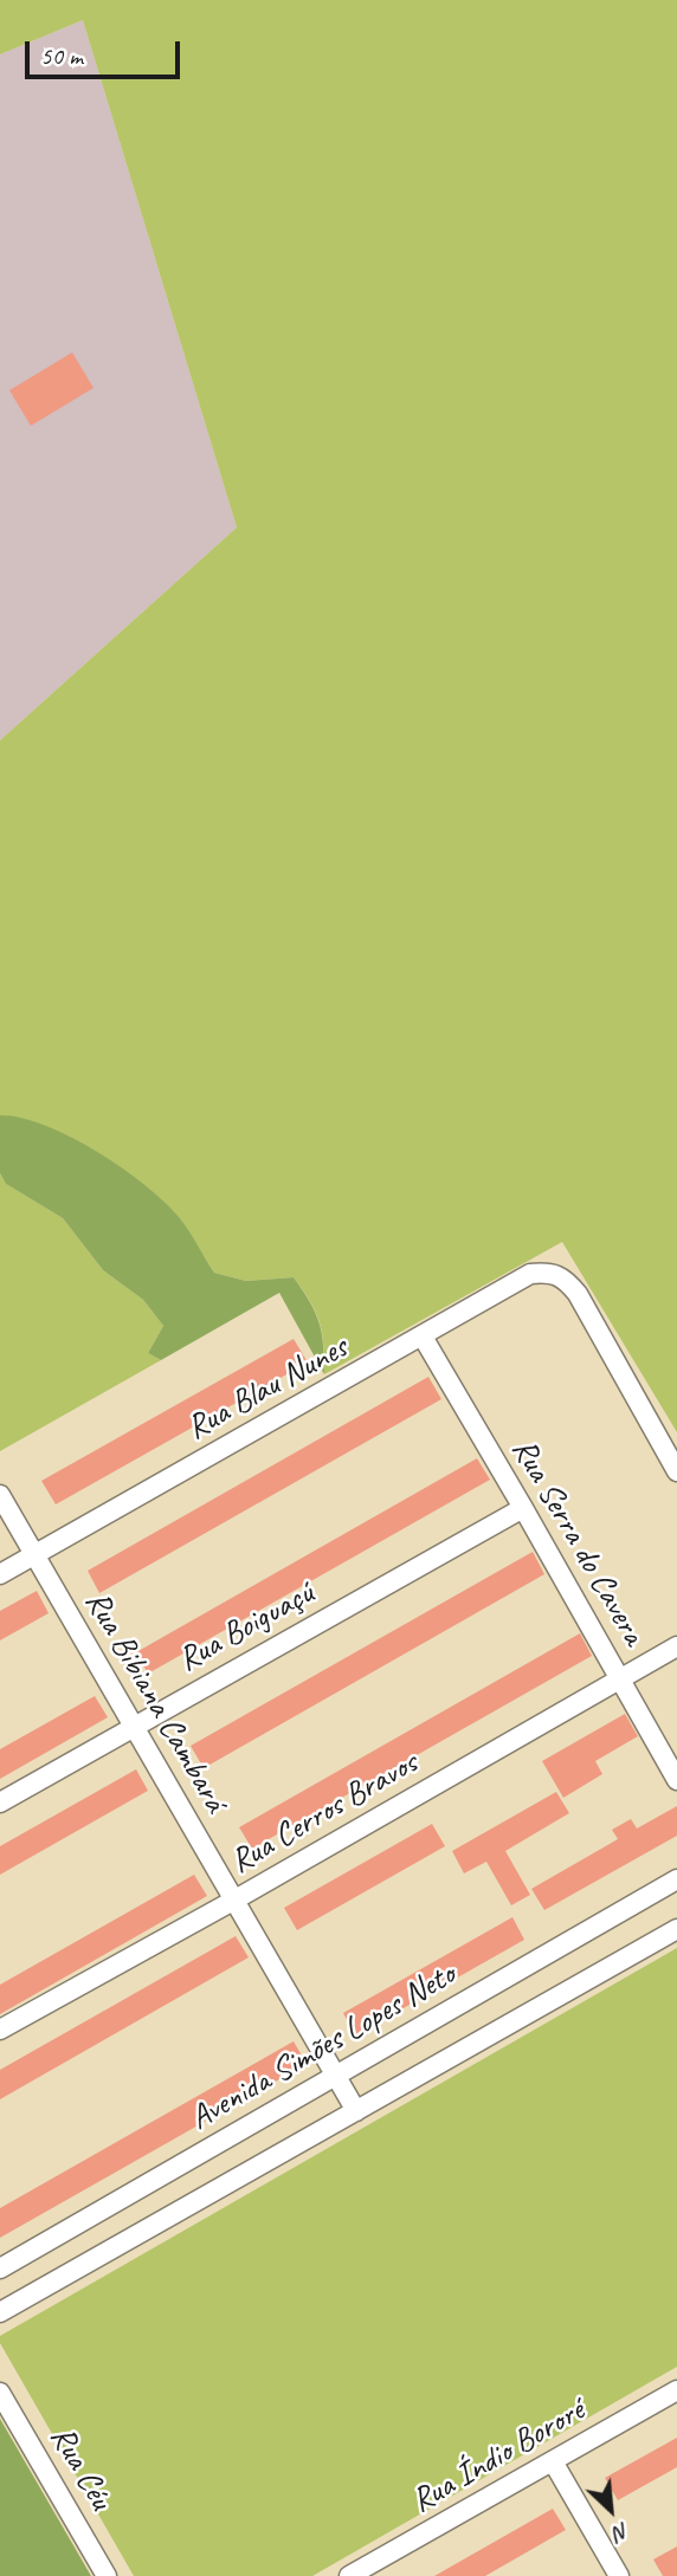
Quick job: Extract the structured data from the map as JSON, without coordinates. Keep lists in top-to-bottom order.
{
  "streets": {
    "street": [
      "Rua Blau Nunes",
      "Rua Serra do Cavera",
      "Rua Boiguaçú",
      "Rua Bibiana Cambará",
      "Rua Cerros Bravos",
      "Avenida Simões Lopes Neto",
      "Rua Índio Bororé",
      "Rua Céu"
    ]
  },
  "crossings": [
    ["Rua Blau Nunes", "Rua Serra do Cavera"],
    ["Rua Blau Nunes", "Rua Bibiana Cambará"],
    ["Rua Serra do Cavera", "Rua Boiguaçú"],
    ["Rua Serra do Cavera", "Rua Cerros Bravos"],
    ["Rua Boiguaçú", "Rua Bibiana Cambará"],
    ["Rua Bibiana Cambará", "Rua Cerros Bravos"],
    ["Rua Bibiana Cambará", "Avenida Simões Lopes Neto"]
  ],
  "scale_bar": "50 m",
  "north": "bottom right"
}
